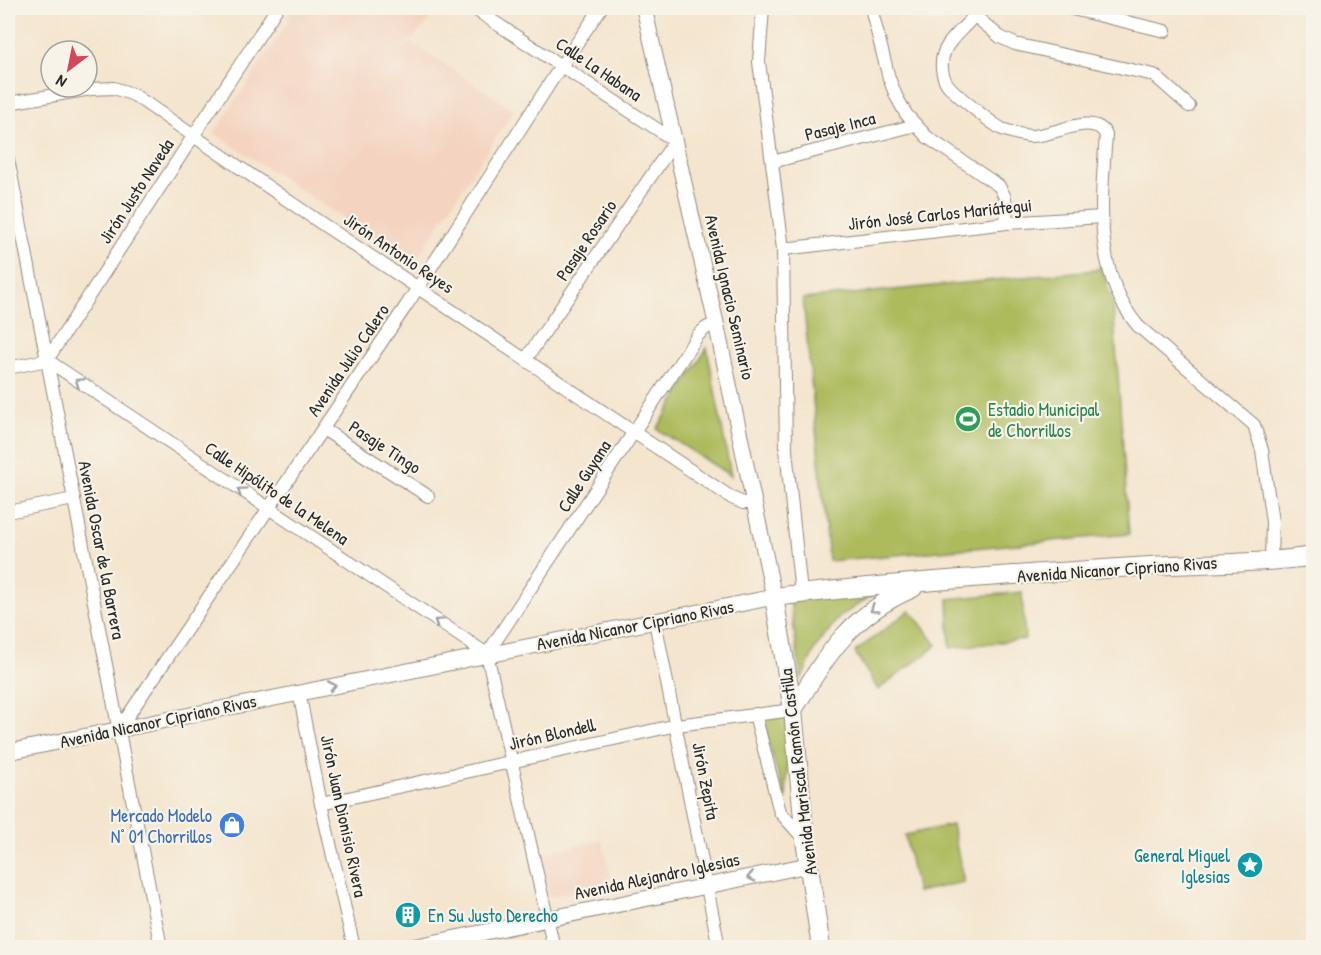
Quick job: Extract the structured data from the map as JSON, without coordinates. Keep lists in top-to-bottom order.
{
  "streets": {
    "main road": ["Avenida Nicanor Cipriano Rivas", "Avenida Mariscal Ramón Castilla"],
    "street": [
      "Calle La Habana",
      "Pasaje Inca",
      "Jirón Justo Naveda",
      "Jirón José Carlos Mariátegui",
      "Pasaje Rosario",
      "Jirón Antonio Reyes",
      "Avenida Ignacio Seminario",
      "Avenida Julio Calero",
      "Pasaje Tingo",
      "Calle Guyana",
      "Calle Hipólito de la Melena",
      "Avenida Oscar de la Barrera",
      "Jirón Blondell",
      "Jirón Zepita",
      "Jirón Juan Dionisio Rivera",
      "Avenida Alejandro Iglesias"
    ]
  },
  "crossings": [
    ["Calle La Habana", "Pasaje Rosario"],
    ["Calle La Habana", "Avenida Ignacio Seminario"],
    ["Calle La Habana", "Avenida Julio Calero"],
    ["Jirón Justo Naveda", "Jirón Antonio Reyes"],
    ["Jirón Justo Naveda", "Calle Hipólito de la Melena"],
    ["Jirón Justo Naveda", "Avenida Oscar de la Barrera"],
    ["Pasaje Rosario", "Jirón Antonio Reyes"],
    ["Pasaje Rosario", "Avenida Ignacio Seminario"],
    ["Jirón Antonio Reyes", "Avenida Ignacio Seminario"],
    ["Jirón Antonio Reyes", "Avenida Julio Calero"],
    ["Jirón Antonio Reyes", "Calle Guyana"],
    ["Avenida Ignacio Seminario", "Calle Guyana"],
    ["Avenida Ignacio Seminario", "Avenida Nicanor Cipriano Rivas"],
    ["Avenida Ignacio Seminario", "Avenida Mariscal Ramón Castilla"],
    ["Avenida Julio Calero", "Pasaje Tingo"],
    ["Avenida Julio Calero", "Calle Hipólito de la Melena"],
    ["Avenida Julio Calero", "Avenida Oscar de la Barrera"],
    ["Avenida Julio Calero", "Avenida Nicanor Cipriano Rivas"],
    ["Calle Guyana", "Calle Hipólito de la Melena"],
    ["Calle Guyana", "Avenida Nicanor Cipriano Rivas"],
    ["Calle Hipólito de la Melena", "Avenida Oscar de la Barrera"],
    ["Calle Hipólito de la Melena", "Avenida Nicanor Cipriano Rivas"],
    ["Avenida Oscar de la Barrera", "Avenida Nicanor Cipriano Rivas"],
    ["Avenida Nicanor Cipriano Rivas", "Avenida Mariscal Ramón Castilla"],
    ["Avenida Nicanor Cipriano Rivas", "Jirón Zepita"],
    ["Avenida Nicanor Cipriano Rivas", "Jirón Juan Dionisio Rivera"],
    ["Jirón Blondell", "Avenida Mariscal Ramón Castilla"],
    ["Jirón Blondell", "Jirón Zepita"],
    ["Jirón Blondell", "Jirón Juan Dionisio Rivera"],
    ["Avenida Mariscal Ramón Castilla", "Avenida Alejandro Iglesias"],
    ["Jirón Zepita", "Avenida Alejandro Iglesias"]
  ],
  "one_way": ["Calle Hipólito de la Melena"],
  "places": {
    "sports": ["Estadio Municipal de Chorrillos"],
    "shop": ["Mercado Modelo N° 01 Chorrillos"],
    "place": ["General Miguel Iglesias"],
    "building": ["En Su Justo Derecho"]
  },
  "north": "bottom left"
}
